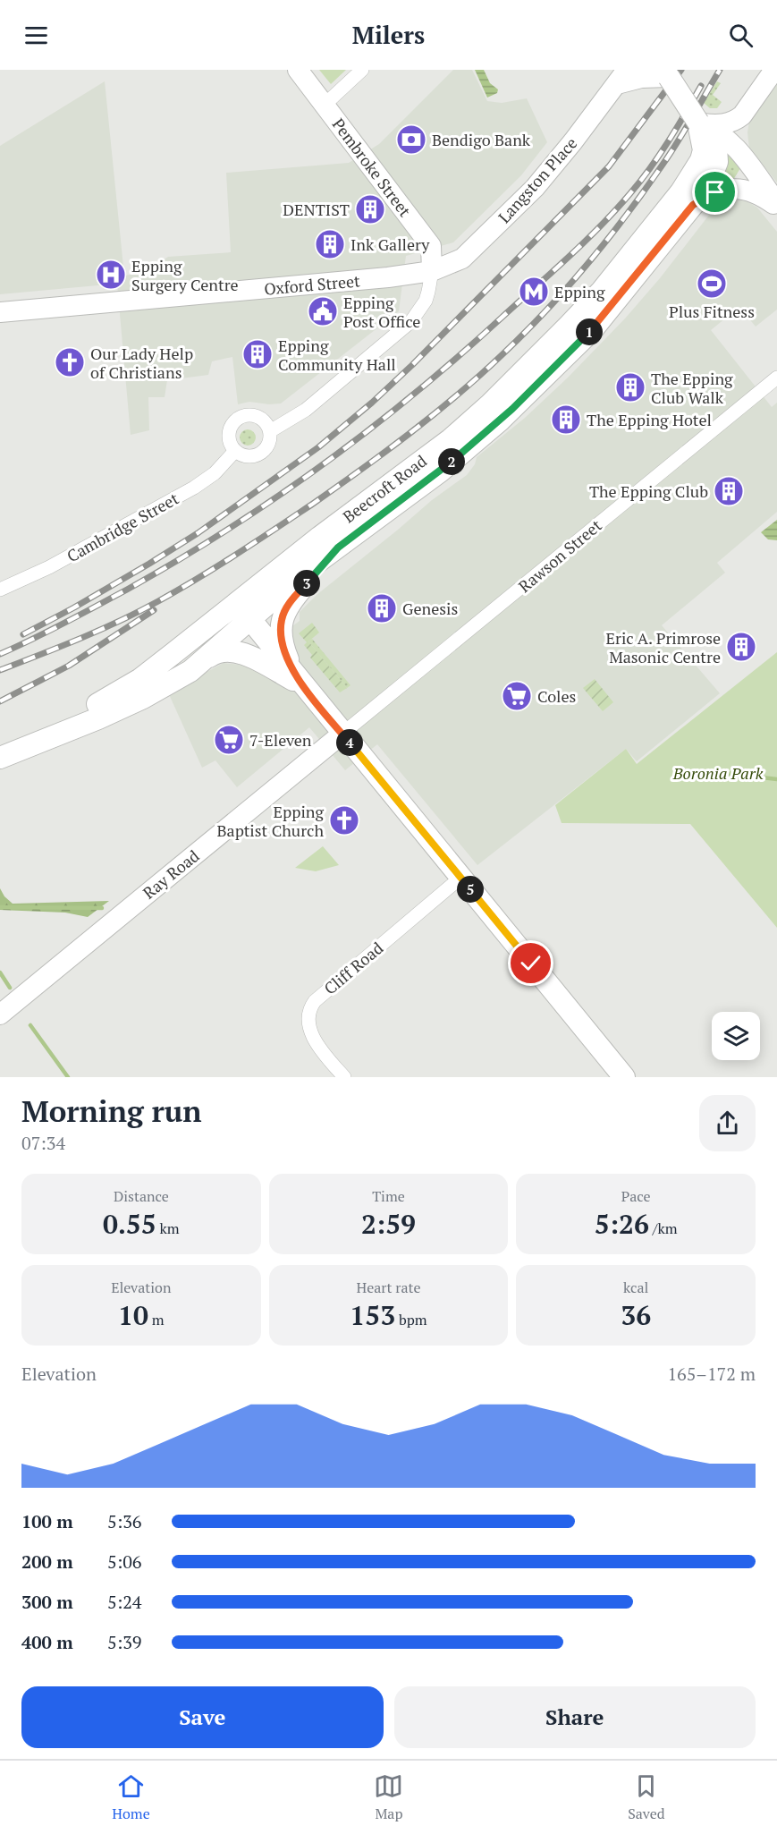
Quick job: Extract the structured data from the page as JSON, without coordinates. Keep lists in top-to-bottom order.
{
  "streets": {
    "main road": ["Beecroft Road"],
    "street": [
      "Pembroke Street",
      "Langston Place",
      "Oxford Street",
      "Cambridge Street",
      "Rawson Street",
      "Ray Road",
      "Cliff Road"
    ]
  },
  "crossings": [
    ["Pembroke Street", "Langston Place"],
    ["Pembroke Street", "Oxford Street"],
    ["Langston Place", "Oxford Street"],
    ["Rawson Street", "Ray Road"]
  ],
  "parks": ["Boronia Park"],
  "places": {
    "bank": ["Bendigo Bank"],
    "building": [
      "DENTIST",
      "Ink Gallery",
      "Epping Community Hall",
      "The Epping Club Walk",
      "The Epping Hotel",
      "The Epping Club",
      "Genesis",
      "Eric A. Primrose Masonic Centre"
    ],
    "hospital": ["Epping Surgery Centre"],
    "sports": ["Plus Fitness"],
    "metro station": ["Epping"],
    "public building": ["Epping Post Office"],
    "church": ["Our Lady Help of Christians", "Epping Baptist Church"],
    "supermarket": ["Coles", "7-Eleven"]
  },
  "page": {
    "header": "Milers",
    "pins": [
      "1",
      "2",
      "3",
      "4",
      "5"
    ],
    "heading": ["Morning run", "07:34"],
    "stats": [
      ["Distance", "0.55 km"],
      ["Time", "2:59"],
      ["Pace", "5:26 /km"],
      ["Elevation", "10 m"],
      ["Heart rate", "153 bpm"],
      ["kcal", "36"]
    ],
    "chart": ["Elevation", "165–172 m"],
    "list": [
      {
        "name": "100 m",
        "note": "5:36"
      },
      {
        "name": "200 m",
        "note": "5:06"
      },
      {
        "name": "300 m",
        "note": "5:24"
      },
      {
        "name": "400 m",
        "note": "5:39"
      }
    ],
    "buttons": ["Save", "Share"],
    "tabs": ["Home", "Map", "Saved"]
  }
}
